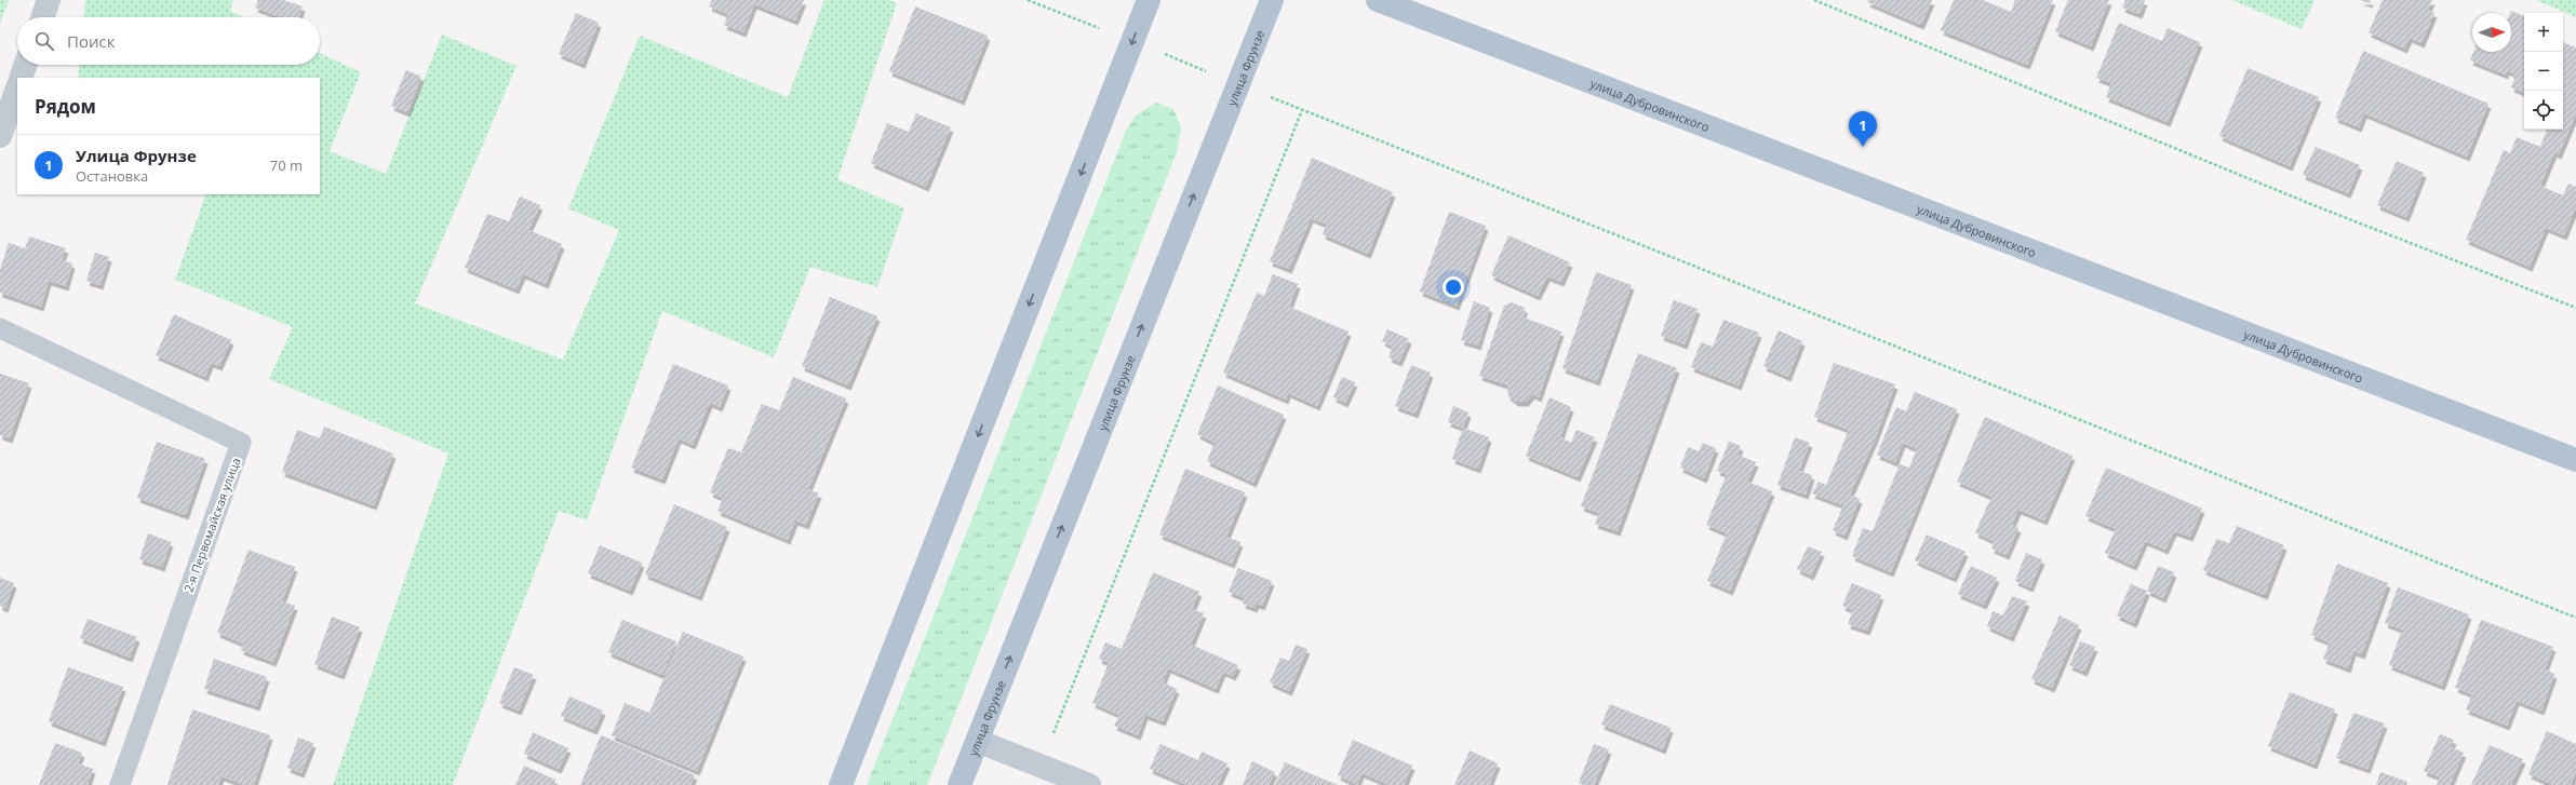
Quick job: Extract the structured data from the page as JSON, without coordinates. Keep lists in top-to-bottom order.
{
  "streets": {
    "main road": ["улица Фрунзе", "улица Дубровинского"],
    "lane": ["2-я Первомайская улица"]
  },
  "north": "right",
  "page": {
    "map_buttons": ["+", "−"],
    "search": "Поиск",
    "heading": "Рядом",
    "pins": "1",
    "list": [
      {
        "mark": "1",
        "name": "Улица Фрунзе",
        "note": "Остановка",
        "value": "70 m"
      }
    ]
  }
}
